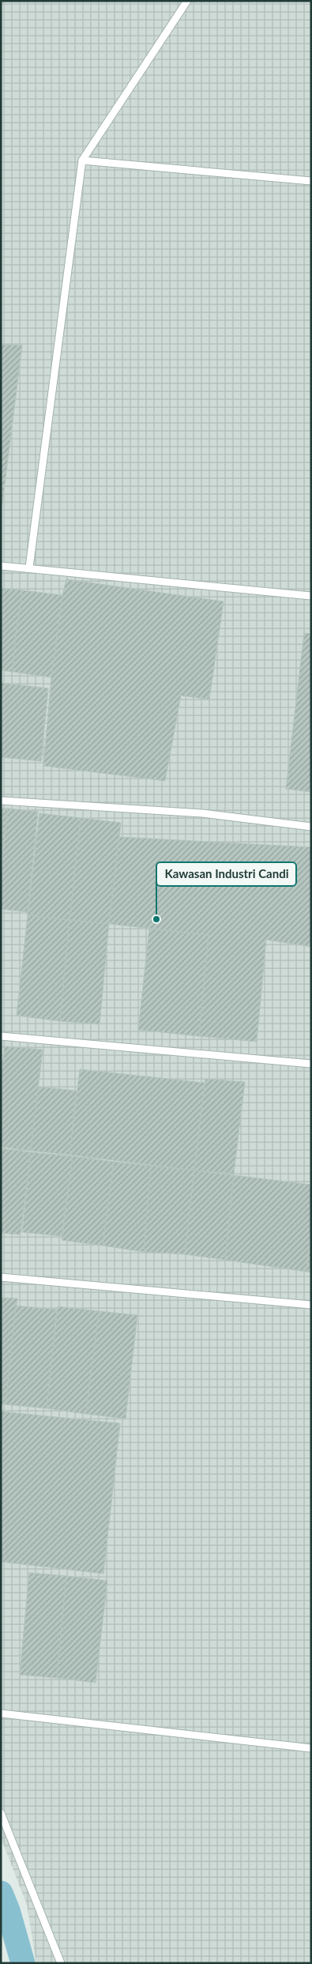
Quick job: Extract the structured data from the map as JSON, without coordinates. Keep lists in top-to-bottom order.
{
  "places": ["Kawasan Industri Candi"]
}
